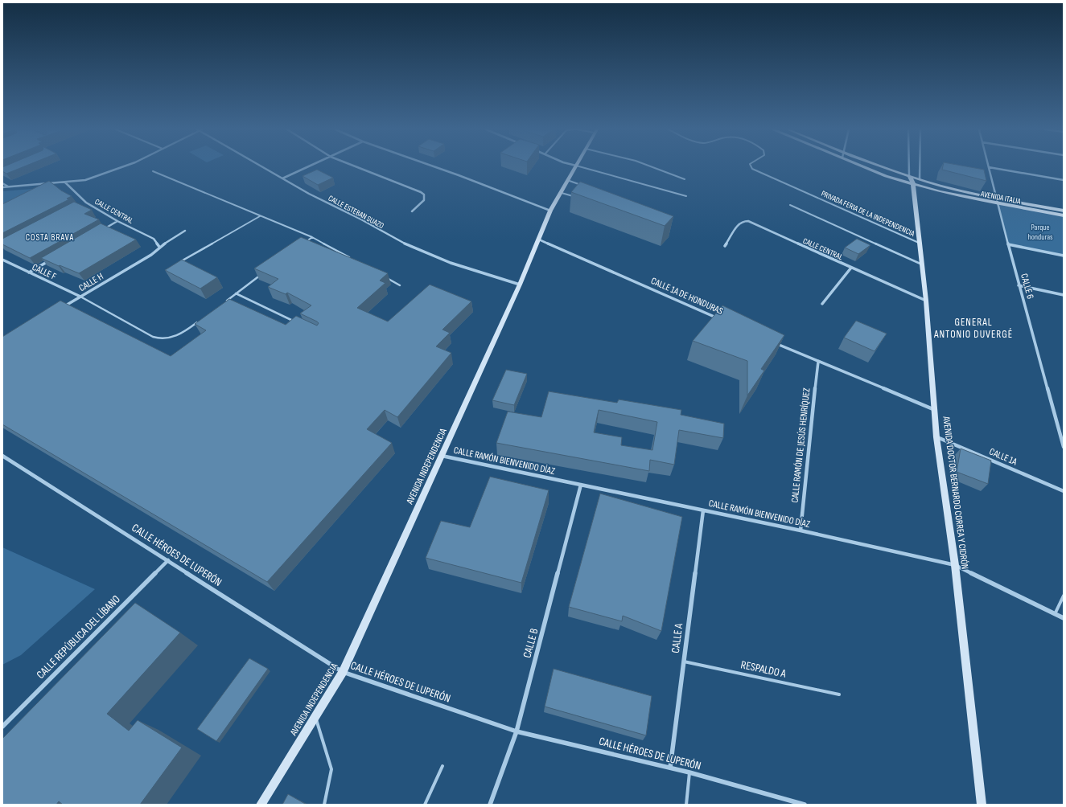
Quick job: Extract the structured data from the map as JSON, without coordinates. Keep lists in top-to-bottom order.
{
  "streets": {
    "street": [
      "AVENIDA ITALIA",
      "CALLE CENTRAL",
      "CALLE ESTEBAN SUAZO",
      "CALLE F",
      "CALLE H",
      "CALLE 6",
      "CALLE 1A DE HONDURAS",
      "CALLE RAMÓN DE JESÚS HENRÍQUEZ",
      "CALLE 1A",
      "CALLE RAMÓN BIENVENIDO DÍAZ",
      "AVENIDA INDEPENDENCIA",
      "AVENIDA DOCTOR BERNARDO CORREA Y CIDRÓN",
      "CALLE HÉROES DE LUPERÓN",
      "CALLE REPÚBLICA DEL LÍBANO",
      "CALLE A",
      "CALLE B"
    ],
    "lane": ["PRIVADA FERIA DE LA INDEPENDENCIA", "RESPALDO A"]
  },
  "crossings": [
    ["AVENIDA ITALIA", "CALLE 6"],
    ["AVENIDA ITALIA", "AVENIDA DOCTOR BERNARDO CORREA Y CIDRÓN"],
    ["CALLE CENTRAL", "CALLE H"],
    ["CALLE CENTRAL", "AVENIDA DOCTOR BERNARDO CORREA Y CIDRÓN"],
    ["CALLE ESTEBAN SUAZO", "AVENIDA INDEPENDENCIA"],
    ["PRIVADA FERIA DE LA INDEPENDENCIA", "AVENIDA DOCTOR BERNARDO CORREA Y CIDRÓN"],
    ["CALLE F", "CALLE H"],
    ["CALLE 1A DE HONDURAS", "AVENIDA INDEPENDENCIA"],
    ["CALLE RAMÓN DE JESÚS HENRÍQUEZ", "CALLE RAMÓN BIENVENIDO DÍAZ"],
    ["CALLE 1A", "AVENIDA DOCTOR BERNARDO CORREA Y CIDRÓN"],
    ["CALLE RAMÓN BIENVENIDO DÍAZ", "AVENIDA INDEPENDENCIA"],
    ["CALLE RAMÓN BIENVENIDO DÍAZ", "AVENIDA DOCTOR BERNARDO CORREA Y CIDRÓN"],
    ["CALLE RAMÓN BIENVENIDO DÍAZ", "CALLE A"],
    ["CALLE RAMÓN BIENVENIDO DÍAZ", "CALLE B"],
    ["AVENIDA INDEPENDENCIA", "CALLE HÉROES DE LUPERÓN"],
    ["CALLE HÉROES DE LUPERÓN", "CALLE REPÚBLICA DEL LÍBANO"],
    ["CALLE HÉROES DE LUPERÓN", "CALLE A"],
    ["CALLE HÉROES DE LUPERÓN", "CALLE B"],
    ["CALLE A", "RESPALDO A"]
  ],
  "districts": ["COSTA BRAVA", "GENERAL ANTONIO DUVERGÉ"],
  "parks": ["Parque honduras"]
}
